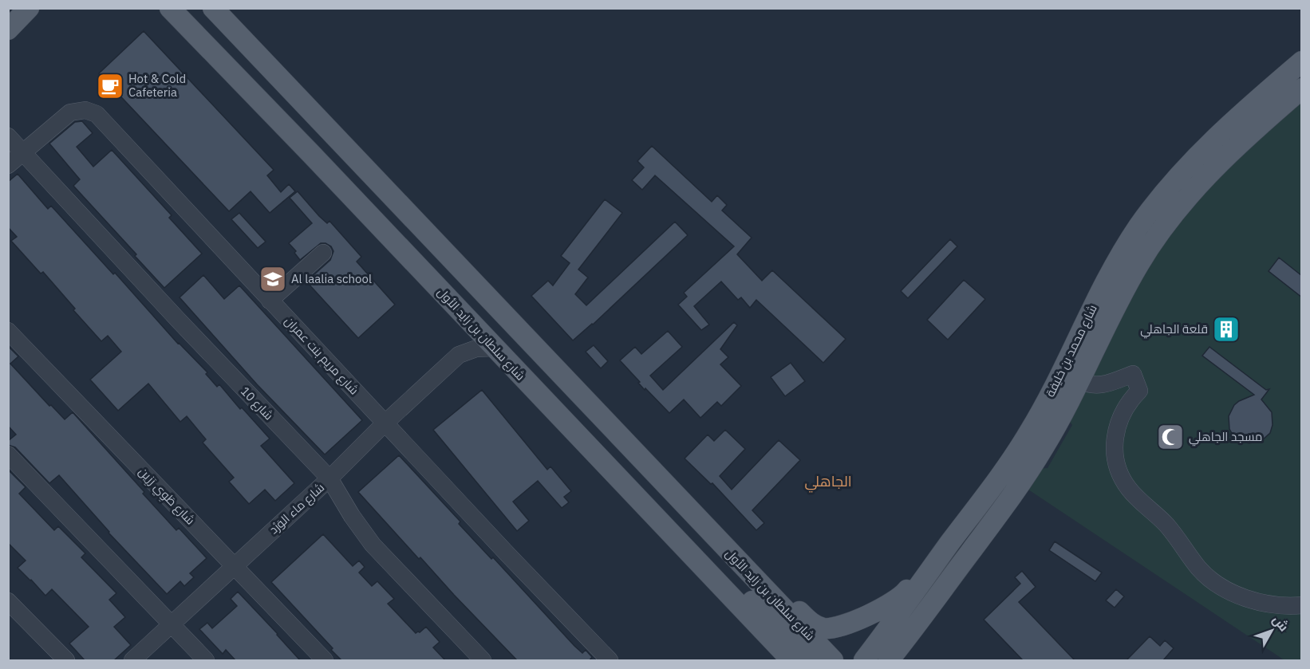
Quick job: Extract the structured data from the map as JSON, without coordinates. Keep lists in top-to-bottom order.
{
  "streets": {
    "main road": ["شارع سلطان بن زايد الأول", "شارع محمد بن خليفة"],
    "street": [
      "شارع مريم بنت عمران",
      "شارع 10",
      "شارع طَوِي رَزِين",
      "شارع ماء الوَرْد"
    ]
  },
  "crossings": [
    ["شارع سلطان بن زايد الأول", "شارع ماء الوَرْد"],
    ["شارع مريم بنت عمران", "شارع 10"],
    ["شارع مريم بنت عمران", "شارع ماء الوَرْد"],
    ["شارع 10", "شارع ماء الوَرْد"],
    ["شارع طَوِي رَزِين", "شارع ماء الوَرْد"]
  ],
  "districts": ["الجاهلي"],
  "places": {
    "cafe": ["Hot & Cold Cafeteria"],
    "school or university": ["Al laalia school"],
    "building": ["قلعة الجاهلي"],
    "mosque": ["مسجد الجاهلي"]
  },
  "north": "top right"
}
